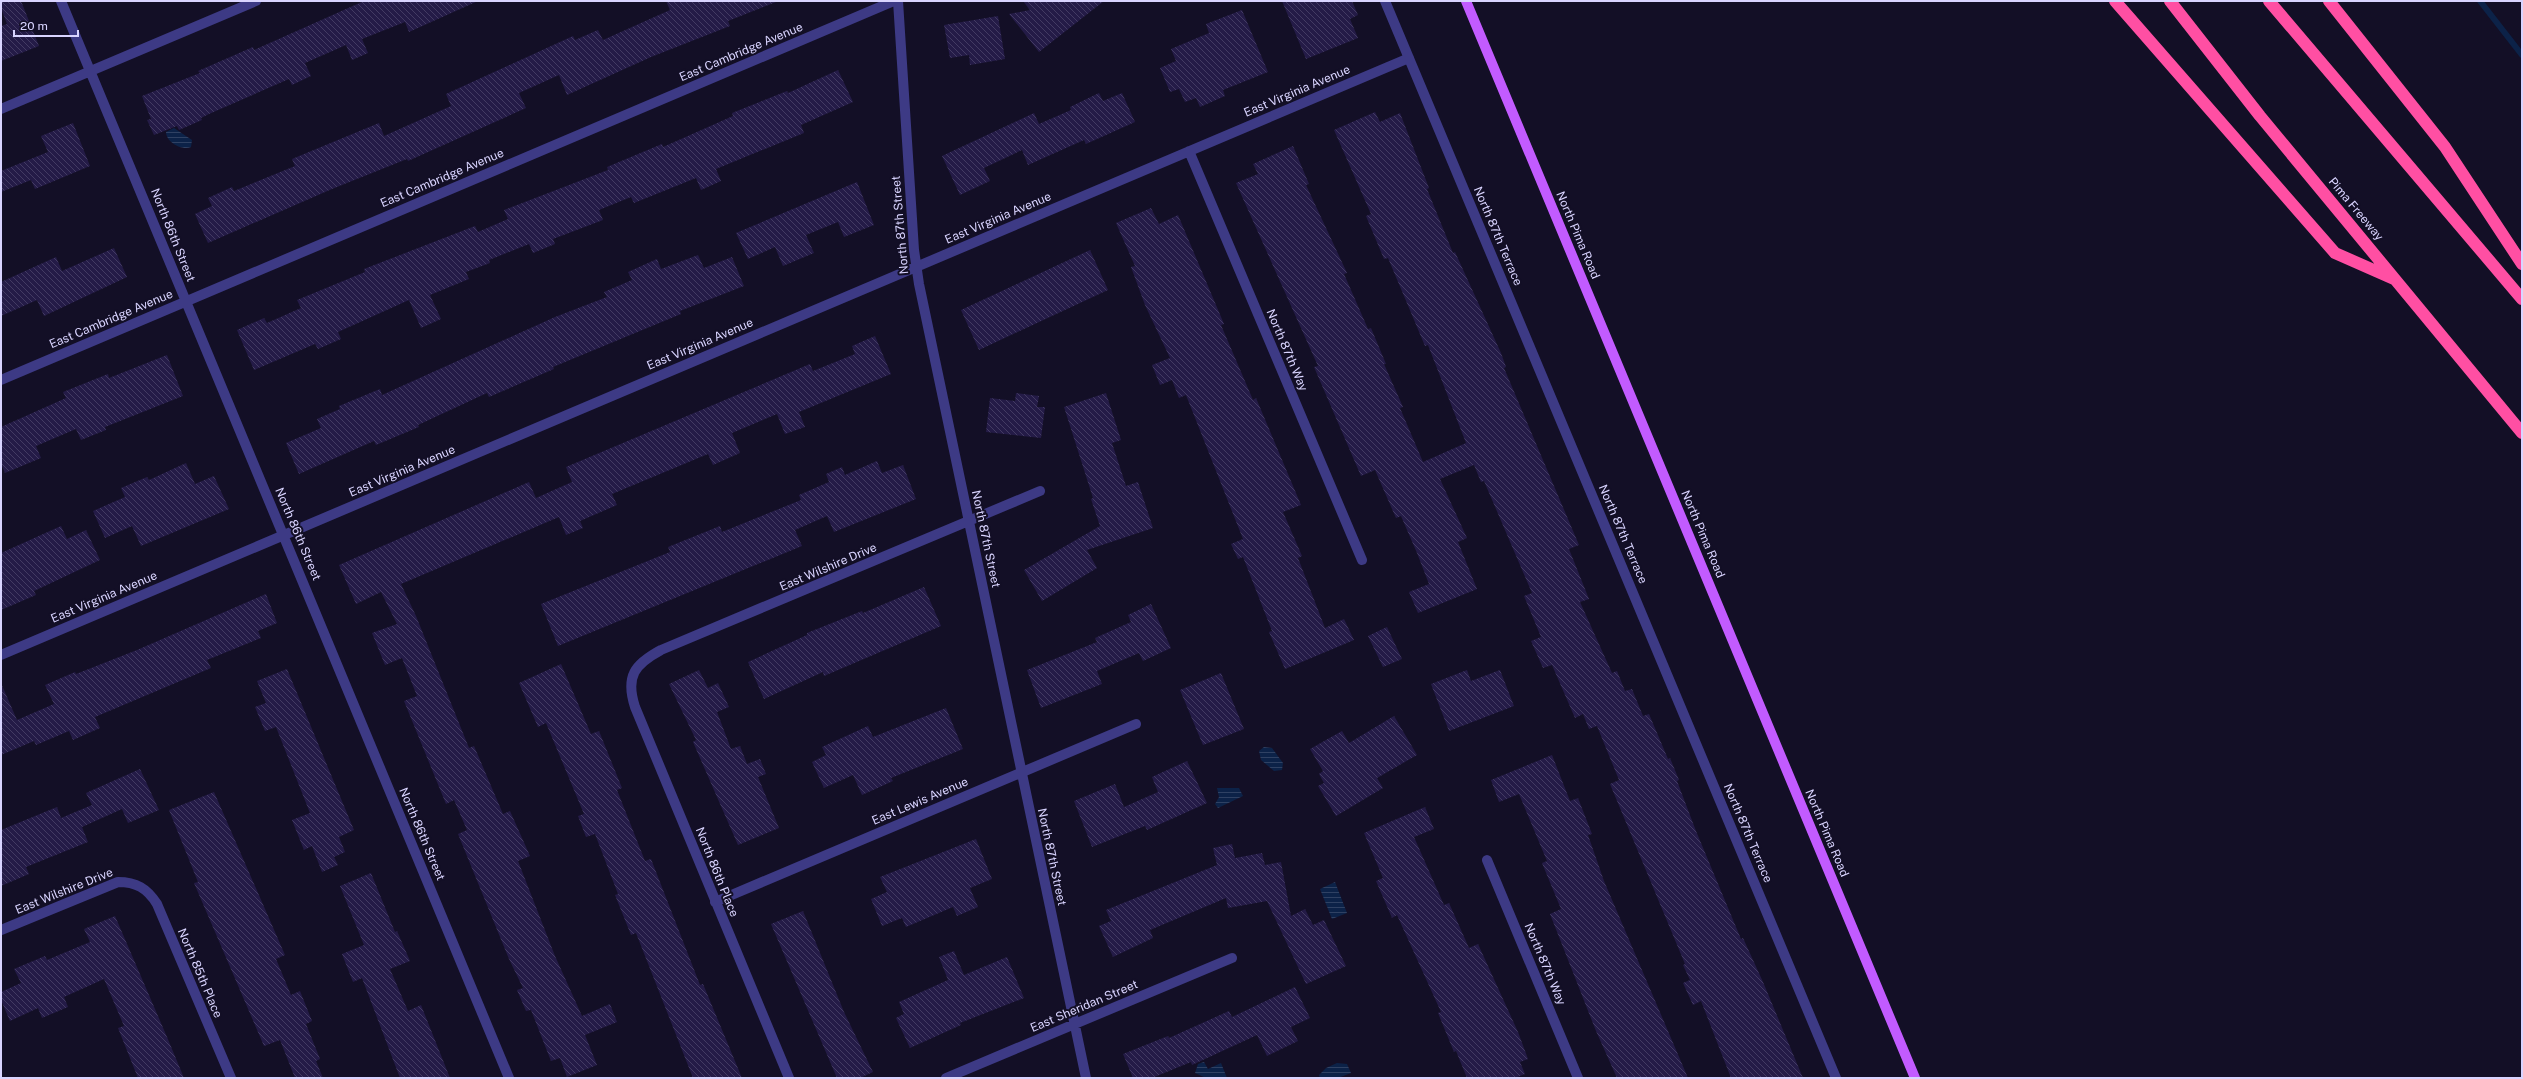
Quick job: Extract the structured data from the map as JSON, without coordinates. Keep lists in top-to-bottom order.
{
  "streets": {
    "highway": ["Pima Freeway"],
    "main road": ["North Pima Road"],
    "street": [
      "East Cambridge Avenue",
      "East Virginia Avenue",
      "North 87th Street",
      "North 86th Street",
      "North 87th Terrace",
      "North 87th Way",
      "East Wilshire Drive",
      "East Lewis Avenue",
      "North 86th Place",
      "North 85th Place",
      "East Sheridan Street"
    ]
  },
  "crossings": [
    ["East Cambridge Avenue", "North 86th Street"],
    ["East Virginia Avenue", "North 87th Street"],
    ["East Virginia Avenue", "North 86th Street"],
    ["East Virginia Avenue", "North 87th Terrace"],
    ["East Virginia Avenue", "North 87th Way"],
    ["North 87th Street", "East Wilshire Drive"],
    ["North 87th Street", "East Lewis Avenue"],
    ["North 87th Street", "East Sheridan Street"],
    ["East Wilshire Drive", "North 86th Place"],
    ["East Wilshire Drive", "North 85th Place"],
    ["East Lewis Avenue", "North 86th Place"]
  ],
  "scale_bar": "20 m"
}
